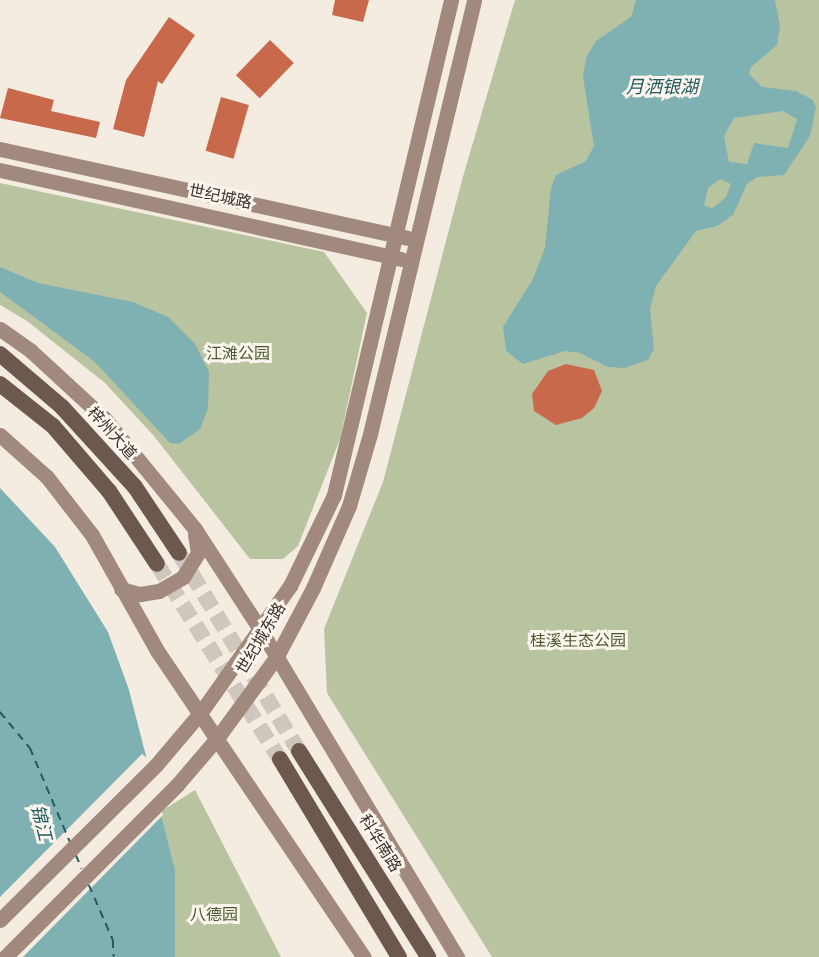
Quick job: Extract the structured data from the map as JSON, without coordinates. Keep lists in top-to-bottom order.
{
  "streets": {
    "highway": ["梓州大道", "科华南路"],
    "main road": ["世纪城路", "世纪城东路"]
  },
  "crossings": [
    ["世纪城路", "世纪城东路"]
  ],
  "water": ["月洒银湖", "锦江"],
  "parks": ["江滩公园", "桂溪生态公园", "八德园"]
}
